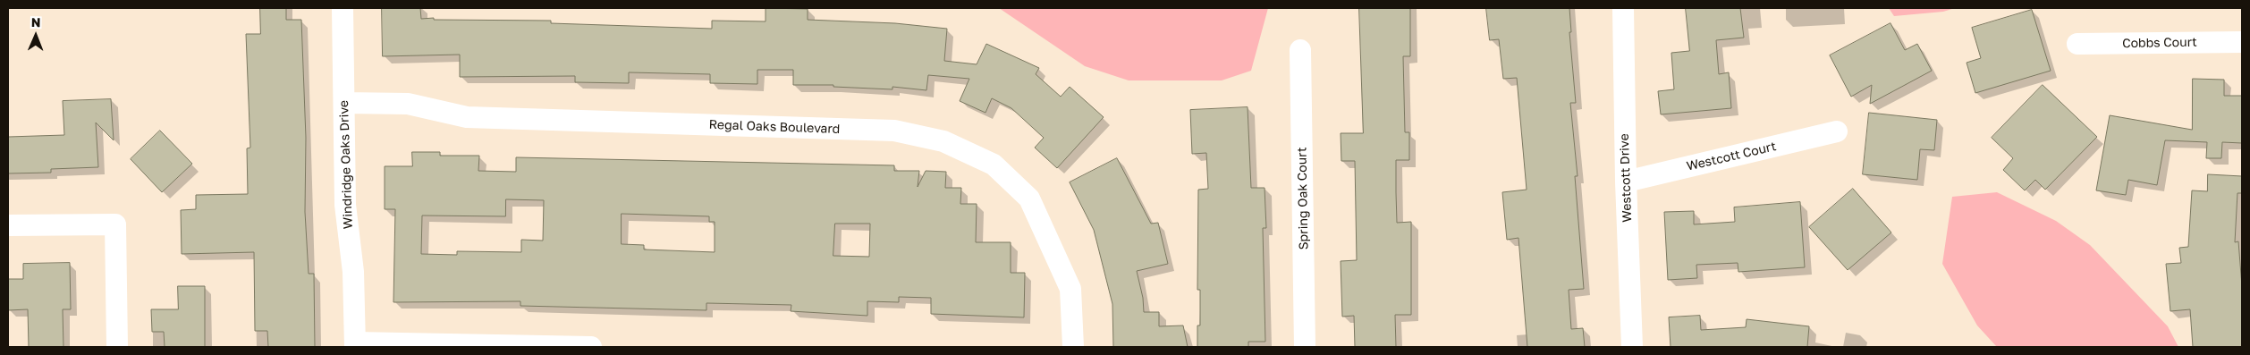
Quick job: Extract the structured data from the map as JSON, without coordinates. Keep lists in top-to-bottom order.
{
  "streets": {
    "street": [
      "Cobbs Court",
      "Regal Oaks Boulevard",
      "Westcott Court",
      "Windridge Oaks Drive",
      "Westcott Drive",
      "Spring Oak Court"
    ]
  },
  "crossings": [
    ["Regal Oaks Boulevard", "Windridge Oaks Drive"],
    ["Westcott Court", "Westcott Drive"]
  ],
  "north": "top"
}
